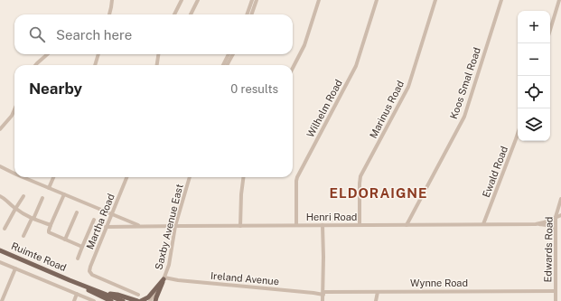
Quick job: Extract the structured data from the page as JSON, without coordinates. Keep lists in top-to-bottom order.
{
  "streets": {
    "main road": ["Ruimte Road"],
    "street": [
      "Koos Smal Road",
      "Wilhelm Road",
      "Marinus Road",
      "Ewald Road",
      "Henri Road",
      "Martha Road",
      "Saxby Avenue East",
      "Edwards Road",
      "Ireland Avenue",
      "Wynne Road"
    ]
  },
  "crossings": [
    ["Koos Smal Road", "Henri Road"],
    ["Wilhelm Road", "Henri Road"],
    ["Marinus Road", "Henri Road"],
    ["Ewald Road", "Henri Road"],
    ["Henri Road", "Martha Road"],
    ["Henri Road", "Saxby Avenue East"],
    ["Henri Road", "Edwards Road"],
    ["Saxby Avenue East", "Ireland Avenue"],
    ["Edwards Road", "Wynne Road"],
    ["Ireland Avenue", "Wynne Road"]
  ],
  "districts": ["ELDORAIGNE"],
  "page": {
    "map_buttons": ["+", "−"],
    "search": "Search here",
    "heading": ["Nearby", "0 results"]
  }
}
